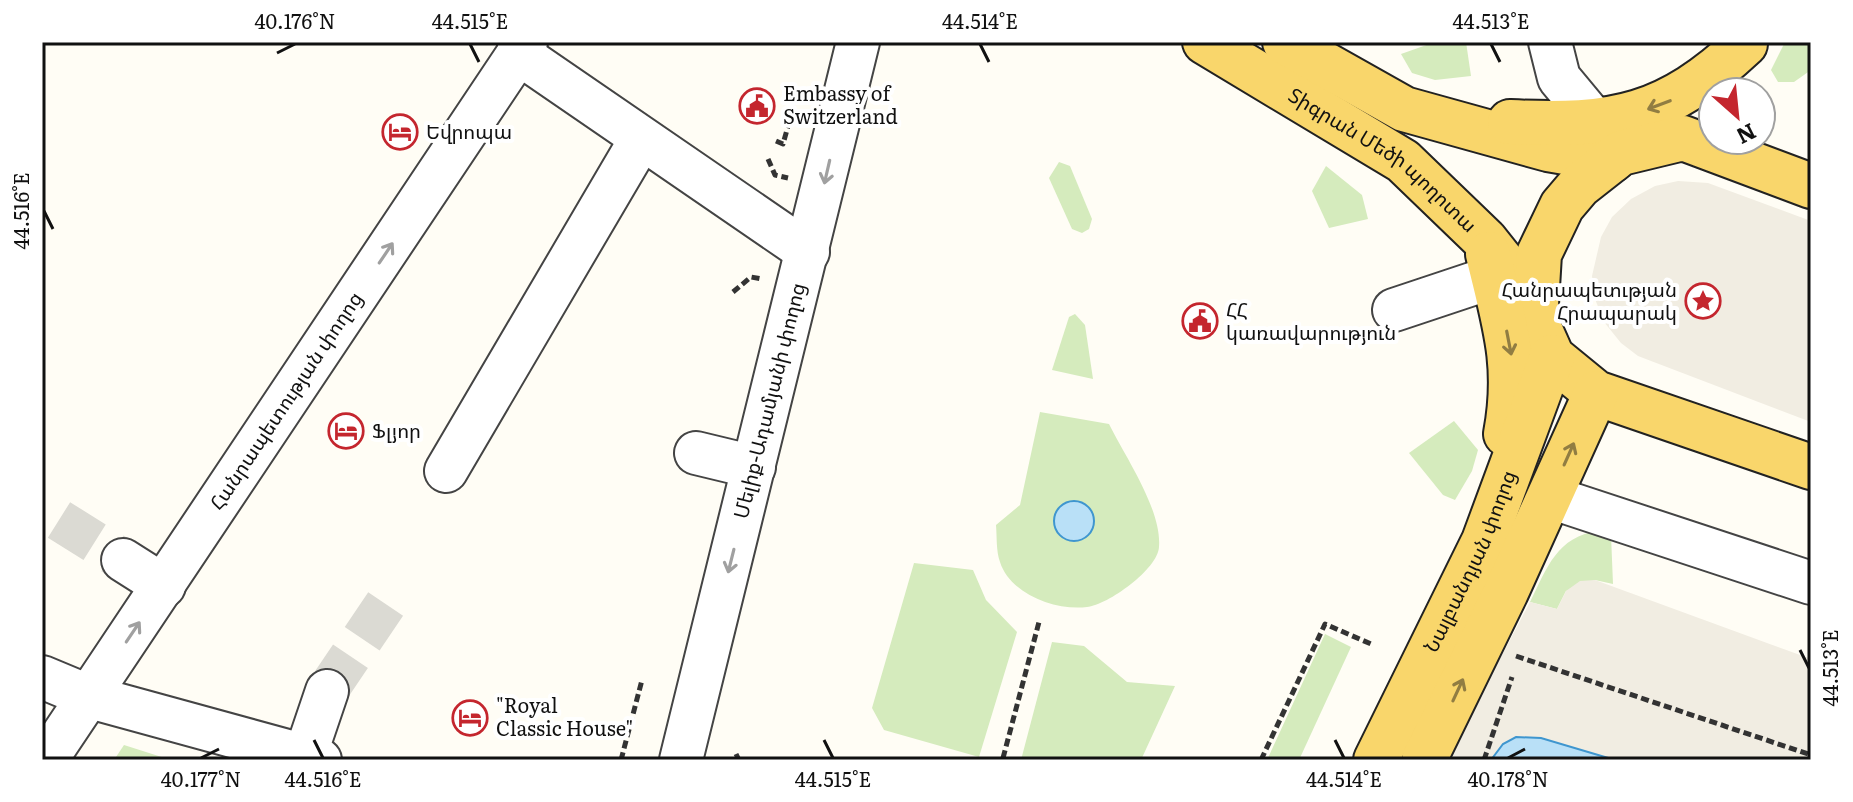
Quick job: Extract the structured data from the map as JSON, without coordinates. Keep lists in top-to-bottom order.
{
  "streets": {
    "main road": ["Տիգրան Մեծի պողոտա", "Նալբանդյան փողոց"],
    "street": ["Հանրապետության փողոց", "Մելիք-Ադամյանի փողոց"]
  },
  "places": {
    "public building": ["Embassy of Switzerland", "ՀՀ կառավարություն"],
    "hotel": ["Եվրոպա", "Ֆլյոր", "\"Royal Classic House\""],
    "place": ["Հանրապետւթյան Հրապարակ"]
  },
  "north": "bottom right",
  "coordinates": [
    "40.176°N",
    "44.515°E",
    "44.514°E",
    "44.513°E",
    "44.516°E",
    "40.177°N",
    "40.178°N"
  ]
}
